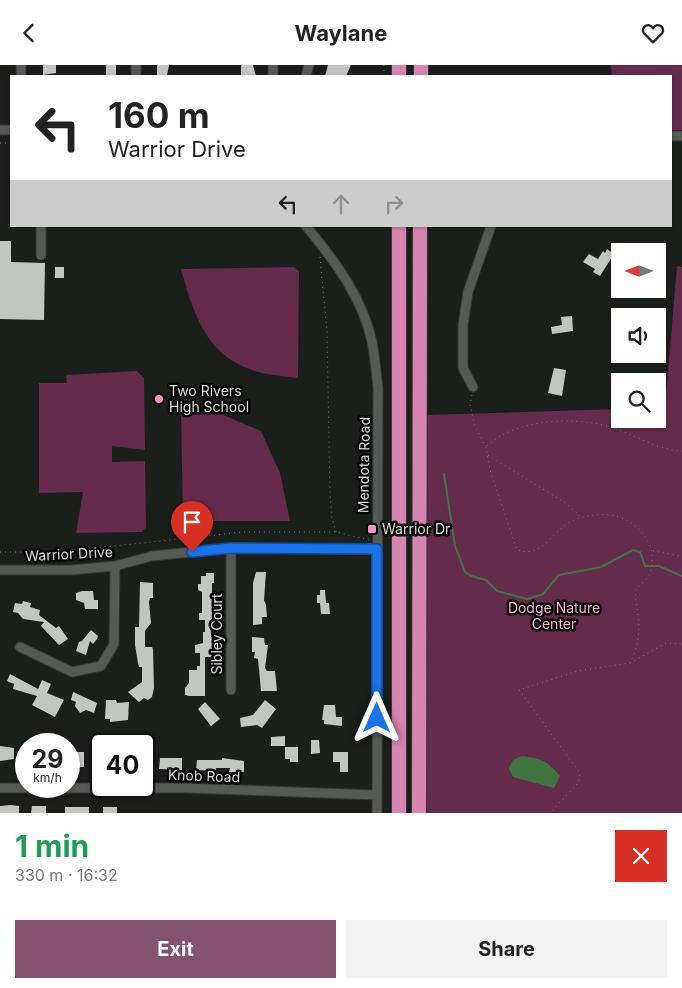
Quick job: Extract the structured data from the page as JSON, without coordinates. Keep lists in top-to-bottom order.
{
  "streets": {
    "street": [
      "Mendota Road",
      "Warrior Drive",
      "Sibley Court",
      "Knob Road"
    ]
  },
  "crossings": [
    ["Mendota Road", "Warrior Drive"],
    ["Mendota Road", "Knob Road"],
    ["Warrior Drive", "Sibley Court"]
  ],
  "parks": ["Dodge Nature Center"],
  "places": {
    "other": ["Two Rivers High School"],
    "transit": ["Warrior Dr"]
  },
  "north": "left",
  "page": {
    "header": "Waylane",
    "turn": ["160 m", "Warrior Drive"],
    "speed": "29 km/h",
    "limit": "40",
    "heading": ["1 min", "330 m · 16:32"],
    "buttons": ["Exit", "Share"]
  }
}
